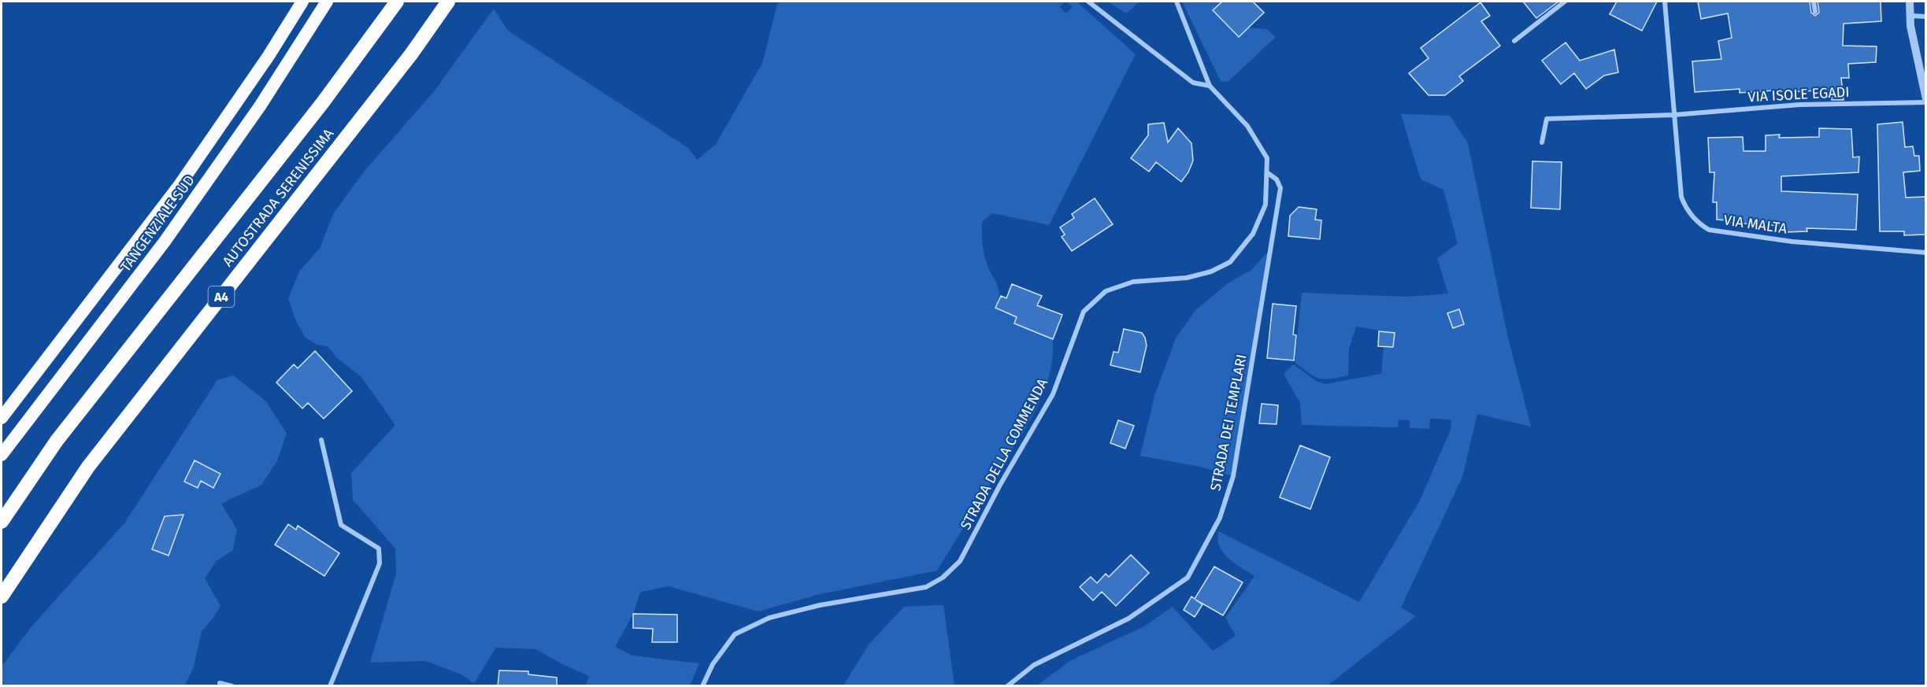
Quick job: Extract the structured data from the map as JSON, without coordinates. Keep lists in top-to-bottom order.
{
  "streets": {
    "highway": ["AUTOSTRADA SERENISSIMA", "TANGENZIALE SUD", "A4"],
    "street": [
      "VIA ISOLE EGADI",
      "VIA MALTA",
      "STRADA DEI TEMPLARI",
      "STRADA DELLA COMMENDA"
    ]
  },
  "crossings": [
    ["VIA ISOLE EGADI", "VIA MALTA"],
    ["STRADA DEI TEMPLARI", "STRADA DELLA COMMENDA"]
  ]
}
